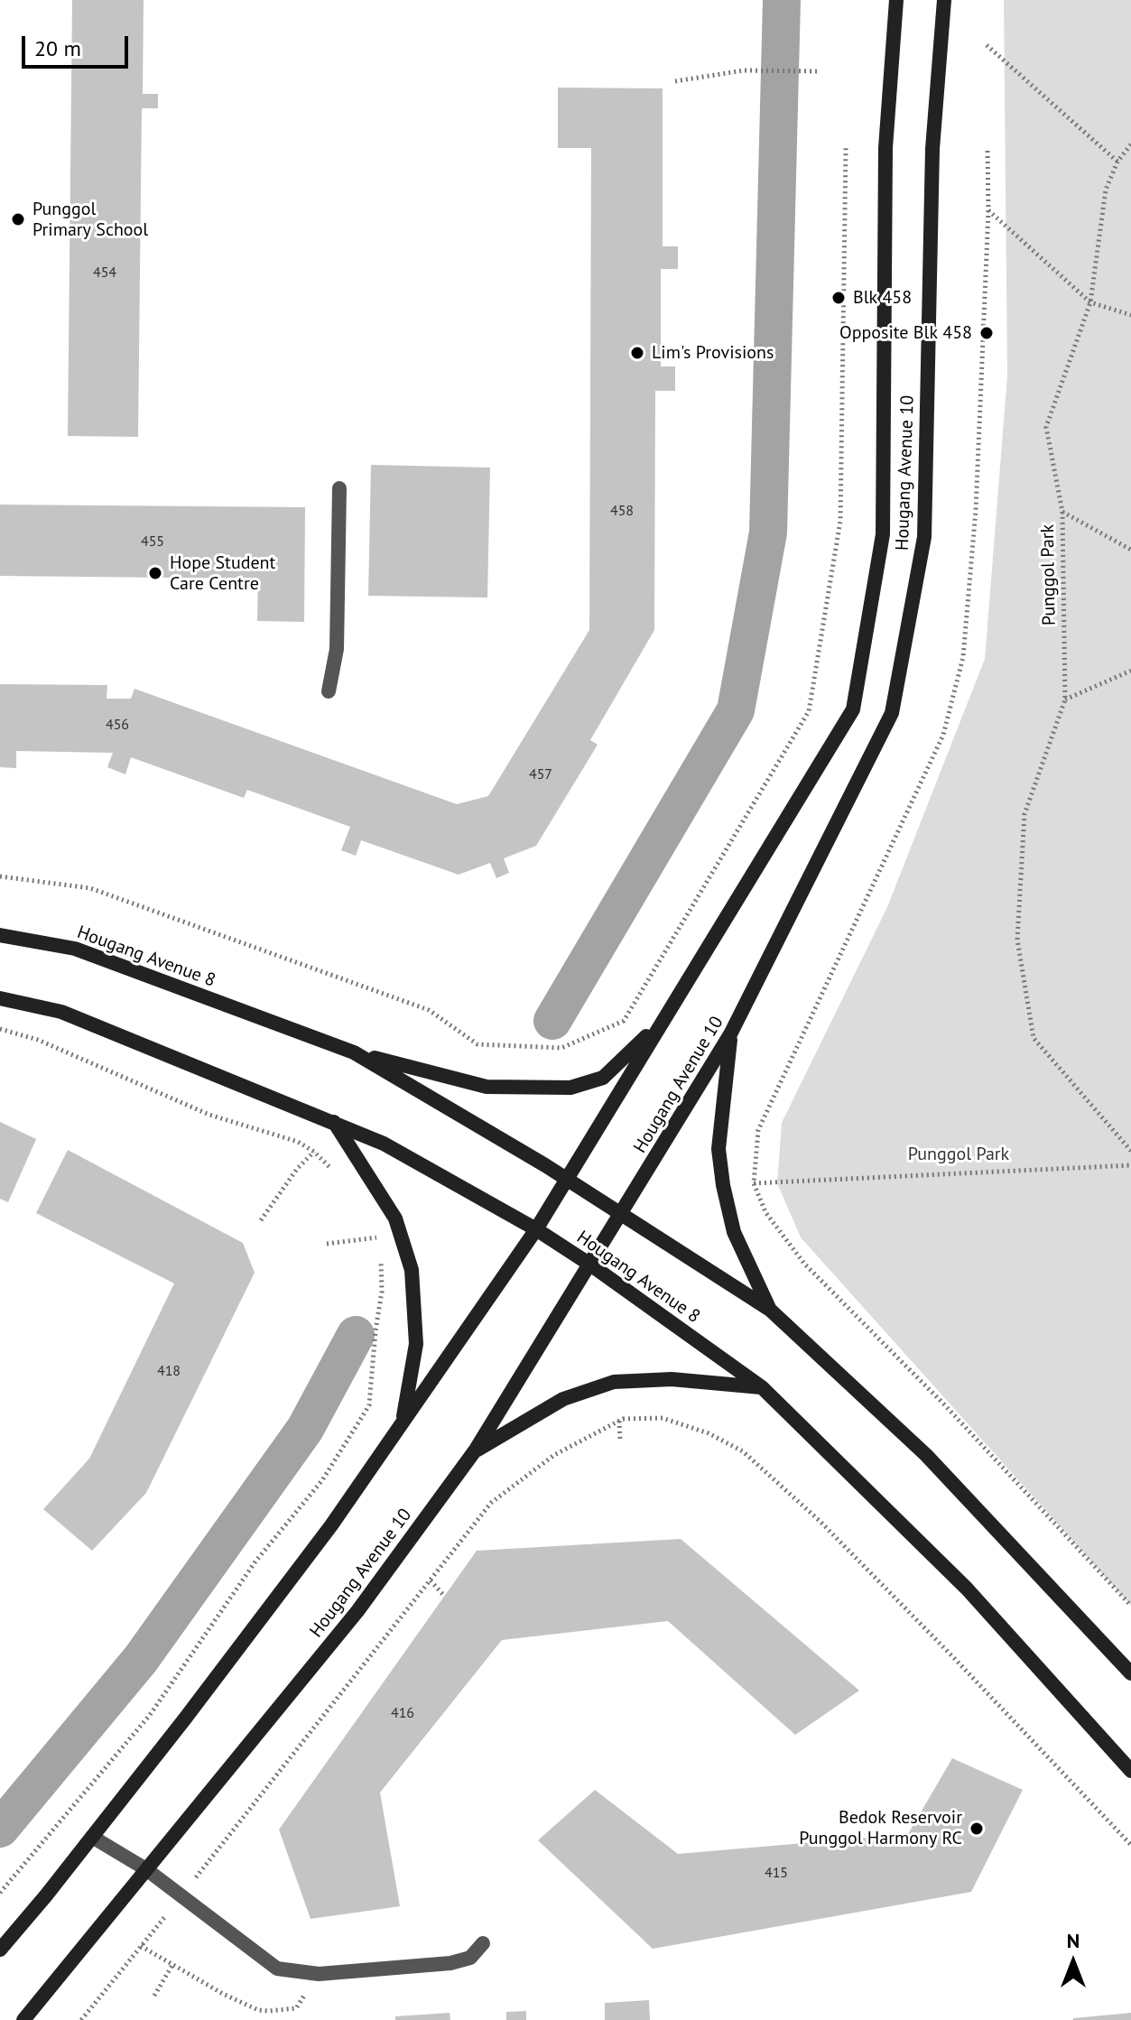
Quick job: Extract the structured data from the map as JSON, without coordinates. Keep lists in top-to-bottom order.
{
  "streets": {
    "main road": ["Hougang Avenue 10", "Hougang Avenue 8"],
    "path": ["Punggol Park"]
  },
  "crossings": [
    ["Hougang Avenue 10", "Hougang Avenue 8"]
  ],
  "parks": ["Punggol Park"],
  "places": [
    "Punggol Primary School",
    "Blk 458",
    "Opposite Blk 458",
    "Lim's Provisions",
    "Hope Student Care Centre",
    "Bedok Reservoir Punggol Harmony RC"
  ],
  "house_numbers": [
    "454",
    "458",
    "455",
    "456",
    "457",
    "418",
    "416",
    "415"
  ],
  "scale_bar": "20 m",
  "north": "top"
}
